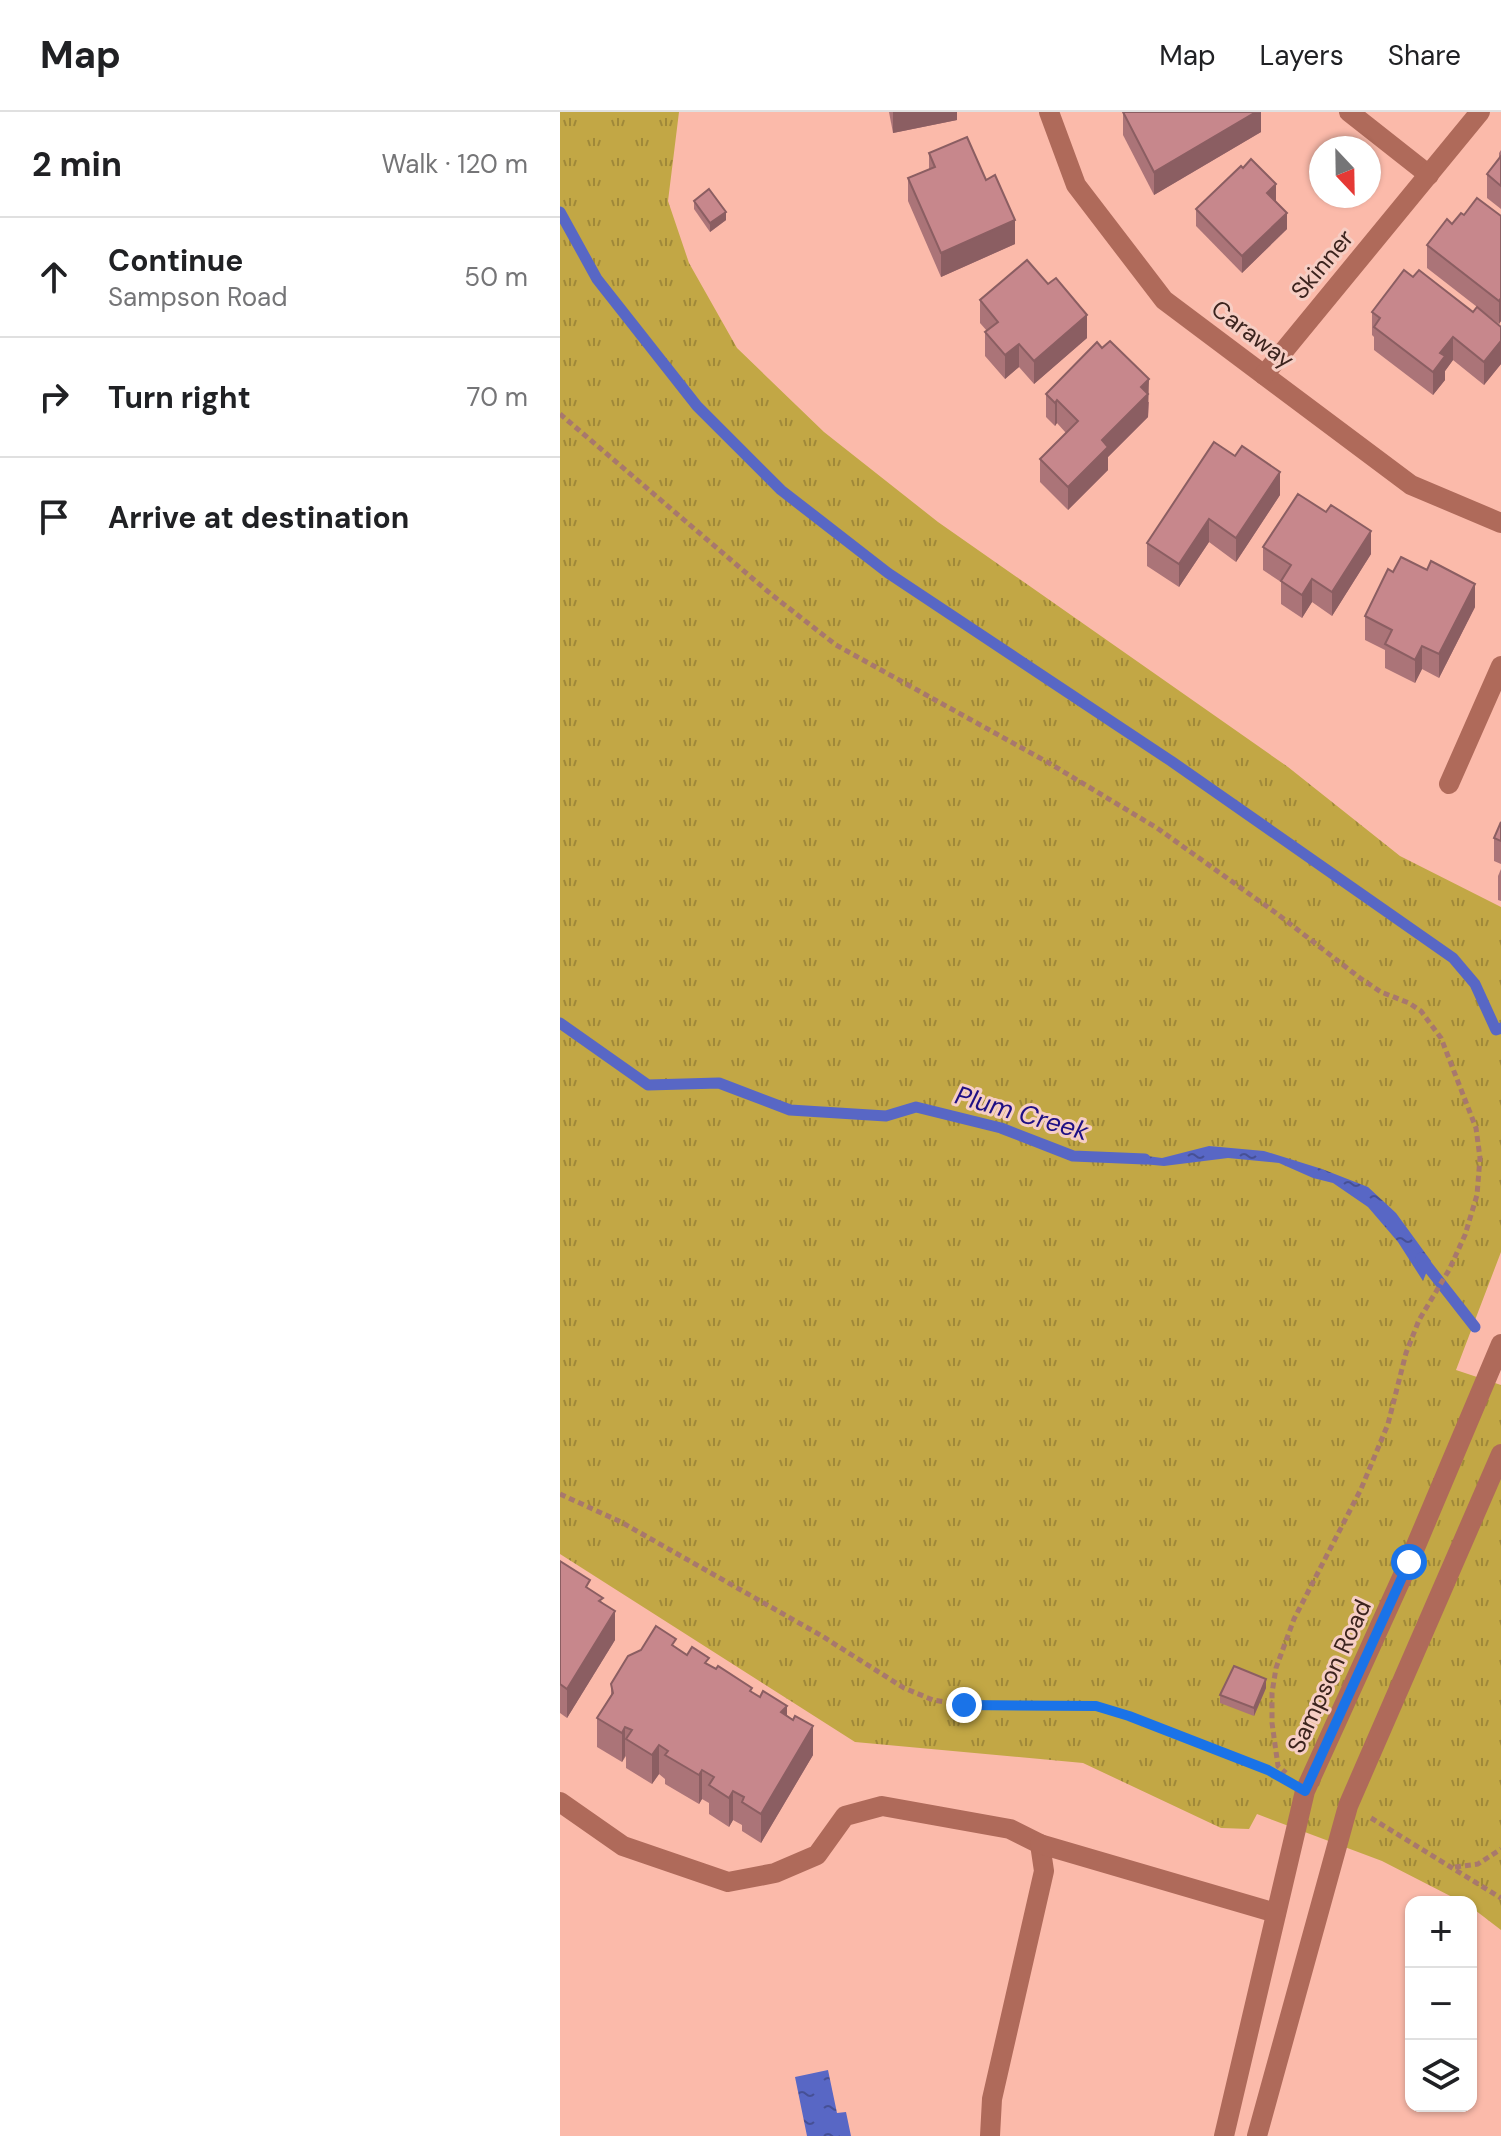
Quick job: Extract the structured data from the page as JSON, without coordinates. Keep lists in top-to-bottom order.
{
  "streets": {
    "street": ["Skinner", "Caraway", "Sampson Road"]
  },
  "crossings": [
    ["Skinner", "Caraway"]
  ],
  "water": ["Plum Creek"],
  "north": "bottom",
  "page": {
    "header": "Map",
    "nav": ["Map", "Layers", "Share"],
    "heading": ["2 min", "Walk · 120 m"],
    "list": [
      ["Continue", "Sampson Road", "50 m"],
      ["Turn right", "70 m"],
      "Arrive at destination"
    ],
    "map_buttons": ["+", "−"]
  }
}
